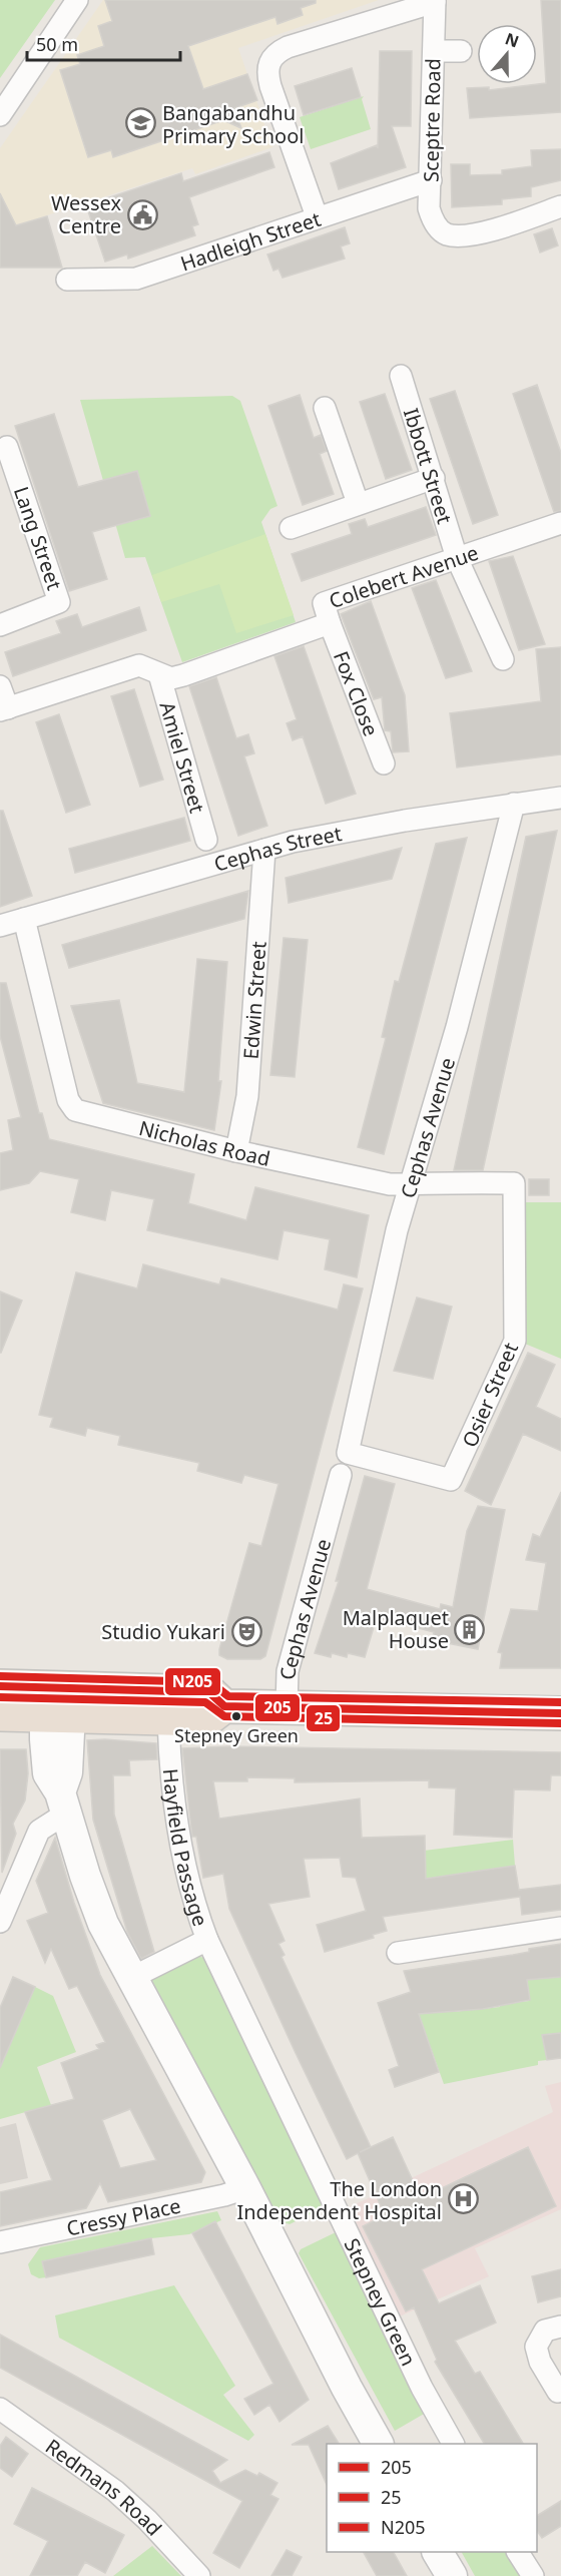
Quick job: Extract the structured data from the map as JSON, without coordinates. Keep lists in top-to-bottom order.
{
  "streets": {
    "street": [
      "Sceptre Road",
      "Hadleigh Street",
      "Ibbott Street",
      "Lang Street",
      "Colebert Avenue",
      "Fox Close",
      "Amiel Street",
      "Cephas Street",
      "Edwin Street",
      "Cephas Avenue",
      "Nicholas Road",
      "Osier Street",
      "Hayfield Passage",
      "Cressy Place",
      "Stepney Green",
      "Redmans Road"
    ]
  },
  "crossings": [
    ["Sceptre Road", "Hadleigh Street"],
    ["Ibbott Street", "Colebert Avenue"],
    ["Colebert Avenue", "Fox Close"],
    ["Colebert Avenue", "Amiel Street"],
    ["Cephas Street", "Edwin Street"],
    ["Cephas Street", "Cephas Avenue"],
    ["Cephas Street", "Nicholas Road"],
    ["Edwin Street", "Nicholas Road"],
    ["Cephas Avenue", "Nicholas Road"],
    ["Cephas Avenue", "Osier Street"],
    ["Nicholas Road", "Osier Street"],
    ["Hayfield Passage", "Stepney Green"]
  ],
  "places": {
    "school or university": ["Bangabandhu Primary School"],
    "public building": ["Wessex Centre"],
    "building": ["Malplaquet House"],
    "theatre": ["Studio Yukari"],
    "other": ["Stepney Green"],
    "hospital": ["The London Independent Hospital"]
  },
  "lines": ["transit line N205", "transit line 205", "transit line 25"],
  "legend": ["205", "25", "N205"],
  "scale_bar": "50 m",
  "north": "top"
}
